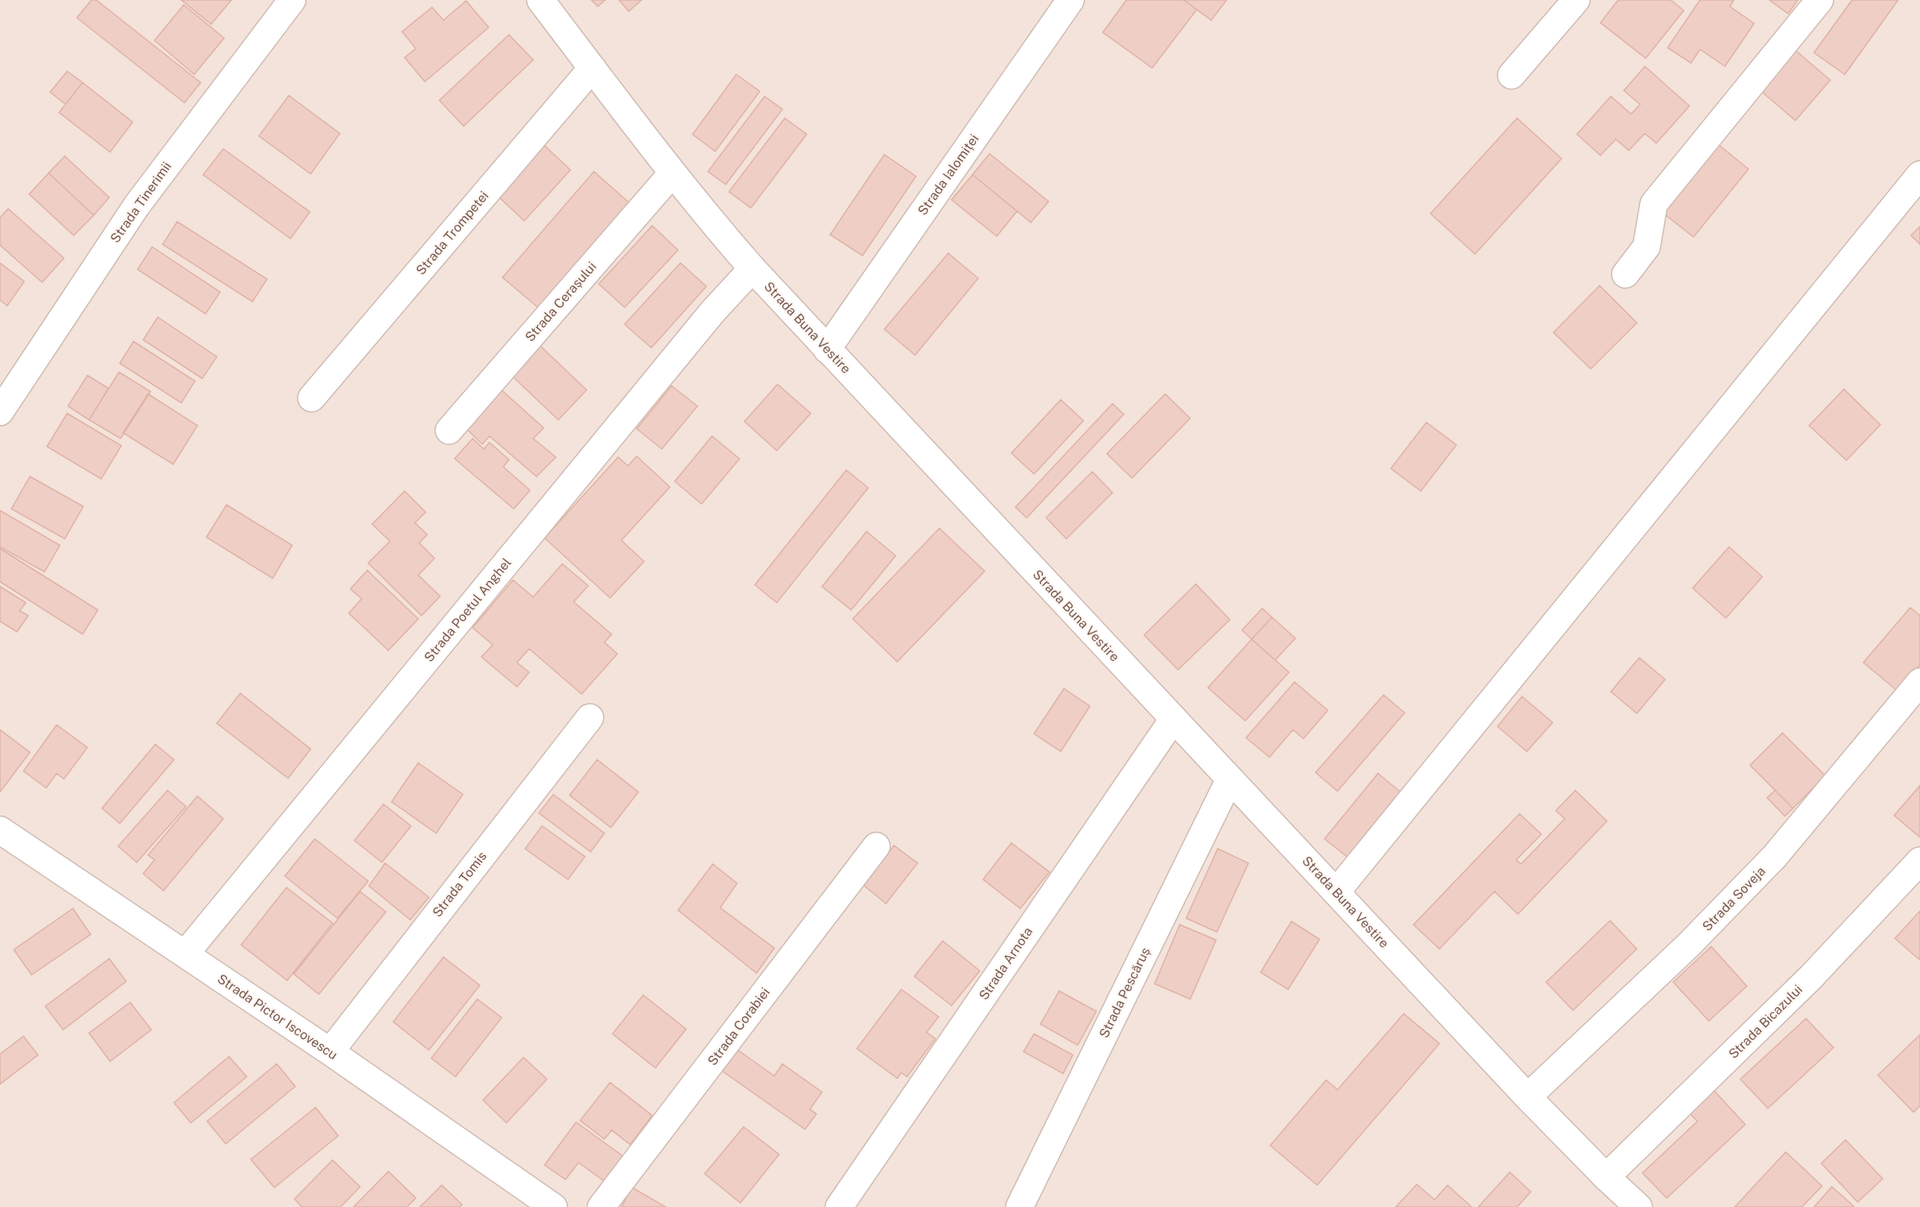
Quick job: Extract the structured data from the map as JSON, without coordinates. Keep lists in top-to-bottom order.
{
  "streets": {
    "street": [
      "Strada Ialomiței",
      "Strada Tinerimii",
      "Strada Trompetei",
      "Strada Cerașului",
      "Strada Buna Vestire",
      "Strada Poetul Anghel",
      "Strada Tomis",
      "Strada Soveja",
      "Strada Arnota",
      "Strada Pescăruș",
      "Strada Pictor Iscovescu",
      "Strada Bicazului",
      "Strada Corabiei"
    ]
  },
  "crossings": [
    ["Strada Ialomiței", "Strada Buna Vestire"],
    ["Strada Trompetei", "Strada Buna Vestire"],
    ["Strada Cerașului", "Strada Buna Vestire"],
    ["Strada Buna Vestire", "Strada Poetul Anghel"],
    ["Strada Buna Vestire", "Strada Soveja"],
    ["Strada Buna Vestire", "Strada Arnota"],
    ["Strada Buna Vestire", "Strada Pescăruș"],
    ["Strada Buna Vestire", "Strada Bicazului"],
    ["Strada Poetul Anghel", "Strada Pictor Iscovescu"],
    ["Strada Tomis", "Strada Pictor Iscovescu"]
  ]
}
